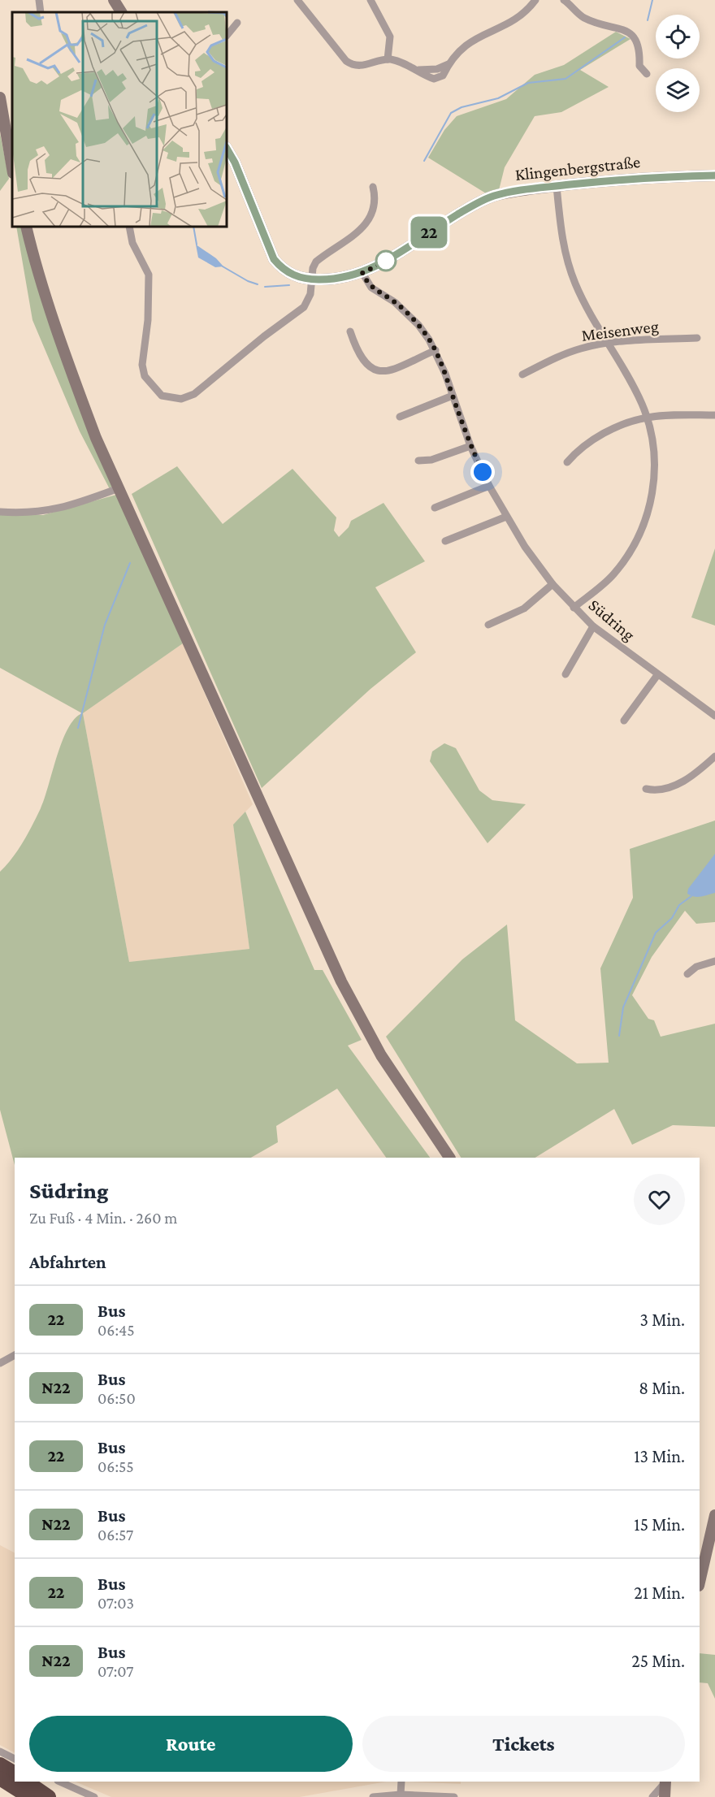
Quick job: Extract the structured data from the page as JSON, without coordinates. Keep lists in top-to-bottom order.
{
  "streets": {
    "main road": ["Klingenbergstraße"],
    "street": ["Meisenweg", "Südring"]
  },
  "crossings": [
    ["Klingenbergstraße", "Südring"],
    ["Meisenweg", "Südring"]
  ],
  "lines": ["bus line 22"],
  "page": {
    "on_map": "22",
    "heading": [
      ["Südring", "Zu Fuß · 4 Min. · 260 m"],
      "Abfahrten"
    ],
    "list": [
      {
        "mark": "22",
        "name": "Bus",
        "note": "06:45",
        "value": "3 Min."
      },
      {
        "mark": "N22",
        "name": "Bus",
        "note": "06:50",
        "value": "8 Min."
      },
      {
        "mark": "22",
        "name": "Bus",
        "note": "06:55",
        "value": "13 Min."
      },
      {
        "mark": "N22",
        "name": "Bus",
        "note": "06:57",
        "value": "15 Min."
      },
      {
        "mark": "22",
        "name": "Bus",
        "note": "07:03",
        "value": "21 Min."
      },
      {
        "mark": "N22",
        "name": "Bus",
        "note": "07:07",
        "value": "25 Min."
      }
    ],
    "buttons": ["Route", "Tickets"]
  }
}
